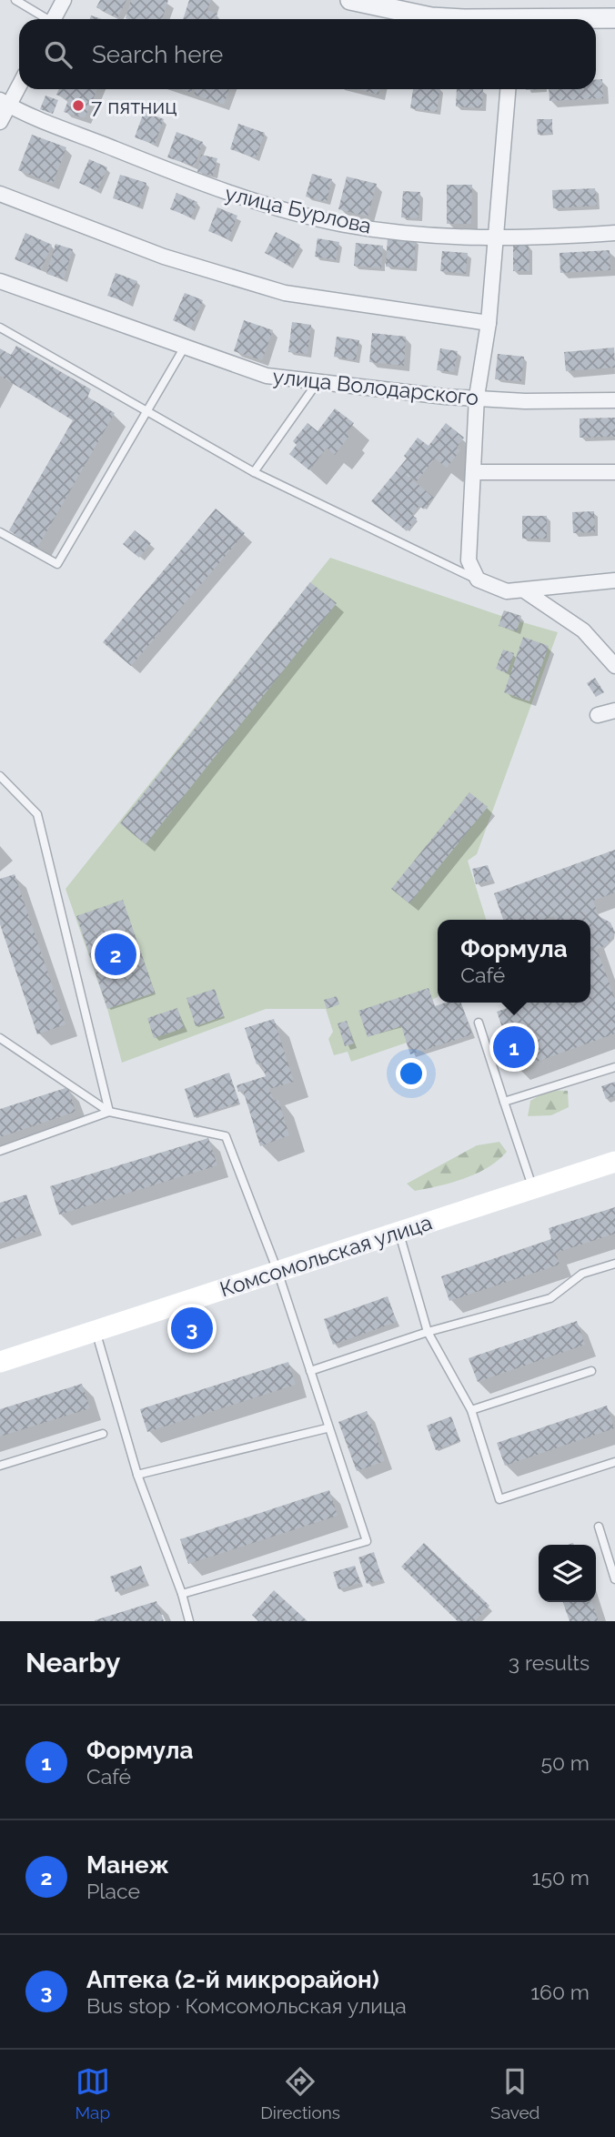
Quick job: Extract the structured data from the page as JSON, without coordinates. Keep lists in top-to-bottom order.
{
  "streets": {
    "main road": ["Комсомольская улица"],
    "street": ["улица Бурлова", "улица Володарского"]
  },
  "places": ["7 пятниц"],
  "page": {
    "search": "Search here",
    "popup": ["Формула", "Café"],
    "pins": ["2", "1", "3"],
    "heading": ["Nearby", "3 results"],
    "list": [
      {
        "mark": "1",
        "name": "Формула",
        "note": "Café",
        "value": "50 m"
      },
      {
        "mark": "2",
        "name": "Манеж",
        "note": "Place",
        "value": "150 m"
      },
      {
        "mark": "3",
        "name": "Аптека (2-й микрорайон)",
        "note": "Bus stop · Комсомольская улица",
        "value": "160 m"
      }
    ],
    "nav": ["Map", "Directions", "Saved"]
  }
}
